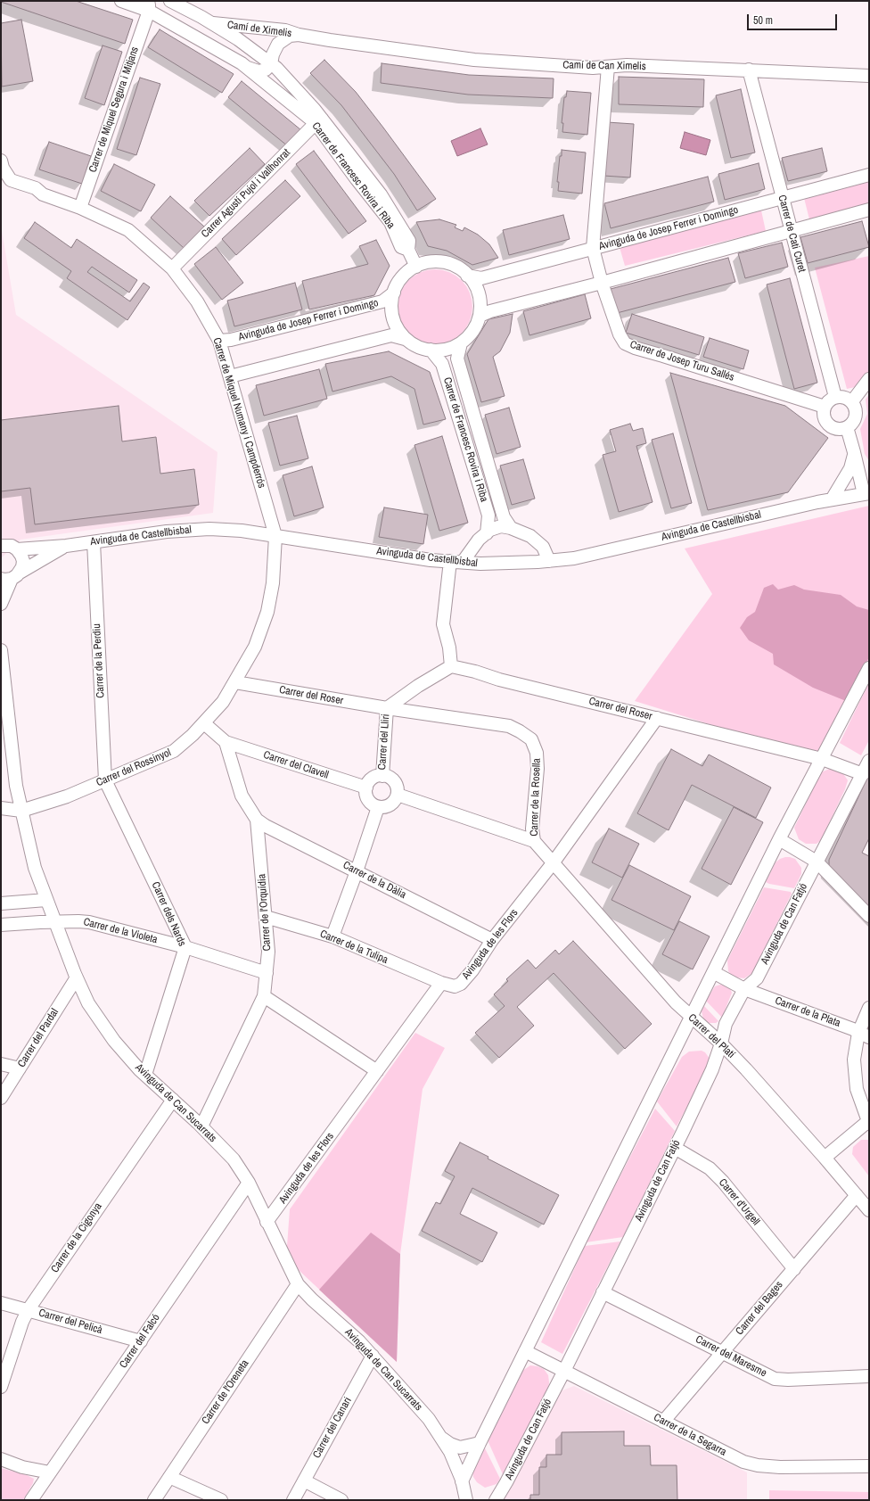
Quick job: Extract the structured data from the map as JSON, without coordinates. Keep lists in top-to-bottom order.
{
  "streets": {
    "street": [
      "Camí de Ximelis",
      "Camí de Can Ximelis",
      "Carrer de Miquel Segura i Mitjans",
      "Carrer de Francesc Rovira i Riba",
      "Carrer Agustí Pujol i Vallhonrat",
      "Avinguda de Josep Ferrer i Domingo",
      "Carrer de Cati Curet",
      "Carrer de Josep Turu Sallés",
      "Carrer de Miquel Numany i Campderrós",
      "Avinguda de Castellbisbal",
      "Carrer de la Perdiu",
      "Carrer del Roser",
      "Carrer del Lliri",
      "Carrer del Clavell",
      "Carrer del Rossinyol",
      "Carrer de la Rosella",
      "Carrer de la Dàlia",
      "Carrer de l'Orquídia",
      "Carrer dels Nards",
      "Avinguda de Can Fatjó",
      "Carrer de la Violeta",
      "Avinguda de les Flors",
      "Carrer de la Tulipa",
      "Carrer de la Plata",
      "Carrer del Platí",
      "Carrer del Pardal",
      "Avinguda de Can Sucarrats",
      "Carrer d'Urgell",
      "Carrer de la Cigonya",
      "Carrer del Bages",
      "Carrer del Pelicà",
      "Carrer del Falcó",
      "Carrer del Maresme",
      "Carrer de l'Oreneta",
      "Carrer del Canari",
      "Carrer de la Segarra"
    ]
  },
  "crossings": [
    ["Camí de Ximelis", "Camí de Can Ximelis"],
    ["Camí de Ximelis", "Carrer de Francesc Rovira i Riba"],
    ["Camí de Can Ximelis", "Carrer de Cati Curet"],
    ["Camí de Can Ximelis", "Carrer de Josep Turu Sallés"],
    ["Carrer de Miquel Segura i Mitjans", "Carrer de Francesc Rovira i Riba"],
    ["Carrer de Miquel Segura i Mitjans", "Carrer de Miquel Numany i Campderrós"],
    ["Carrer de Francesc Rovira i Riba", "Carrer Agustí Pujol i Vallhonrat"],
    ["Carrer de Francesc Rovira i Riba", "Avinguda de Josep Ferrer i Domingo"],
    ["Carrer Agustí Pujol i Vallhonrat", "Carrer de Miquel Numany i Campderrós"],
    ["Avinguda de Josep Ferrer i Domingo", "Carrer de Cati Curet"],
    ["Avinguda de Josep Ferrer i Domingo", "Carrer de Josep Turu Sallés"],
    ["Avinguda de Josep Ferrer i Domingo", "Carrer de Miquel Numany i Campderrós"],
    ["Carrer de Cati Curet", "Carrer de Josep Turu Sallés"],
    ["Carrer de Miquel Numany i Campderrós", "Avinguda de Castellbisbal"],
    ["Carrer de Miquel Numany i Campderrós", "Carrer del Rossinyol"],
    ["Avinguda de Castellbisbal", "Carrer de la Perdiu"],
    ["Avinguda de Castellbisbal", "Carrer del Rossinyol"],
    ["Carrer de la Perdiu", "Carrer del Rossinyol"],
    ["Carrer de la Perdiu", "Carrer dels Nards"],
    ["Carrer del Roser", "Carrer del Lliri"],
    ["Carrer del Roser", "Carrer del Rossinyol"],
    ["Carrer del Roser", "Carrer de la Rosella"],
    ["Carrer del Roser", "Avinguda de Can Fatjó"],
    ["Carrer del Roser", "Avinguda de les Flors"],
    ["Carrer del Lliri", "Carrer del Clavell"],
    ["Carrer del Clavell", "Carrer de l'Orquídia"],
    ["Carrer del Rossinyol", "Carrer dels Nards"],
    ["Carrer del Rossinyol", "Avinguda de Can Sucarrats"],
    ["Carrer de la Rosella", "Avinguda de les Flors"],
    ["Carrer de la Rosella", "Carrer del Platí"],
    ["Carrer de la Dàlia", "Carrer de l'Orquídia"],
    ["Carrer de la Dàlia", "Avinguda de les Flors"],
    ["Carrer de l'Orquídia", "Carrer de la Violeta"],
    ["Carrer de l'Orquídia", "Carrer de la Tulipa"],
    ["Carrer de l'Orquídia", "Avinguda de Can Sucarrats"],
    ["Carrer dels Nards", "Carrer de la Violeta"],
    ["Carrer dels Nards", "Avinguda de Can Sucarrats"],
    ["Avinguda de Can Fatjó", "Carrer de la Plata"],
    ["Avinguda de Can Fatjó", "Carrer del Platí"],
    ["Avinguda de Can Fatjó", "Carrer d'Urgell"],
    ["Avinguda de Can Fatjó", "Carrer del Maresme"],
    ["Avinguda de Can Fatjó", "Carrer de la Segarra"],
    ["Carrer de la Violeta", "Avinguda de Can Sucarrats"],
    ["Avinguda de les Flors", "Carrer de la Tulipa"],
    ["Avinguda de les Flors", "Carrer del Platí"],
    ["Avinguda de les Flors", "Avinguda de Can Sucarrats"],
    ["Carrer del Platí", "Carrer del Bages"],
    ["Carrer del Pardal", "Avinguda de Can Sucarrats"],
    ["Avinguda de Can Sucarrats", "Carrer de la Cigonya"],
    ["Avinguda de Can Sucarrats", "Carrer del Falcó"],
    ["Avinguda de Can Sucarrats", "Carrer de l'Oreneta"],
    ["Avinguda de Can Sucarrats", "Carrer del Canari"],
    ["Carrer d'Urgell", "Carrer del Bages"],
    ["Carrer de la Cigonya", "Carrer del Pelicà"],
    ["Carrer del Bages", "Carrer del Maresme"],
    ["Carrer del Bages", "Carrer de la Segarra"],
    ["Carrer del Pelicà", "Carrer del Falcó"]
  ],
  "scale_bar": "50 m"
}
